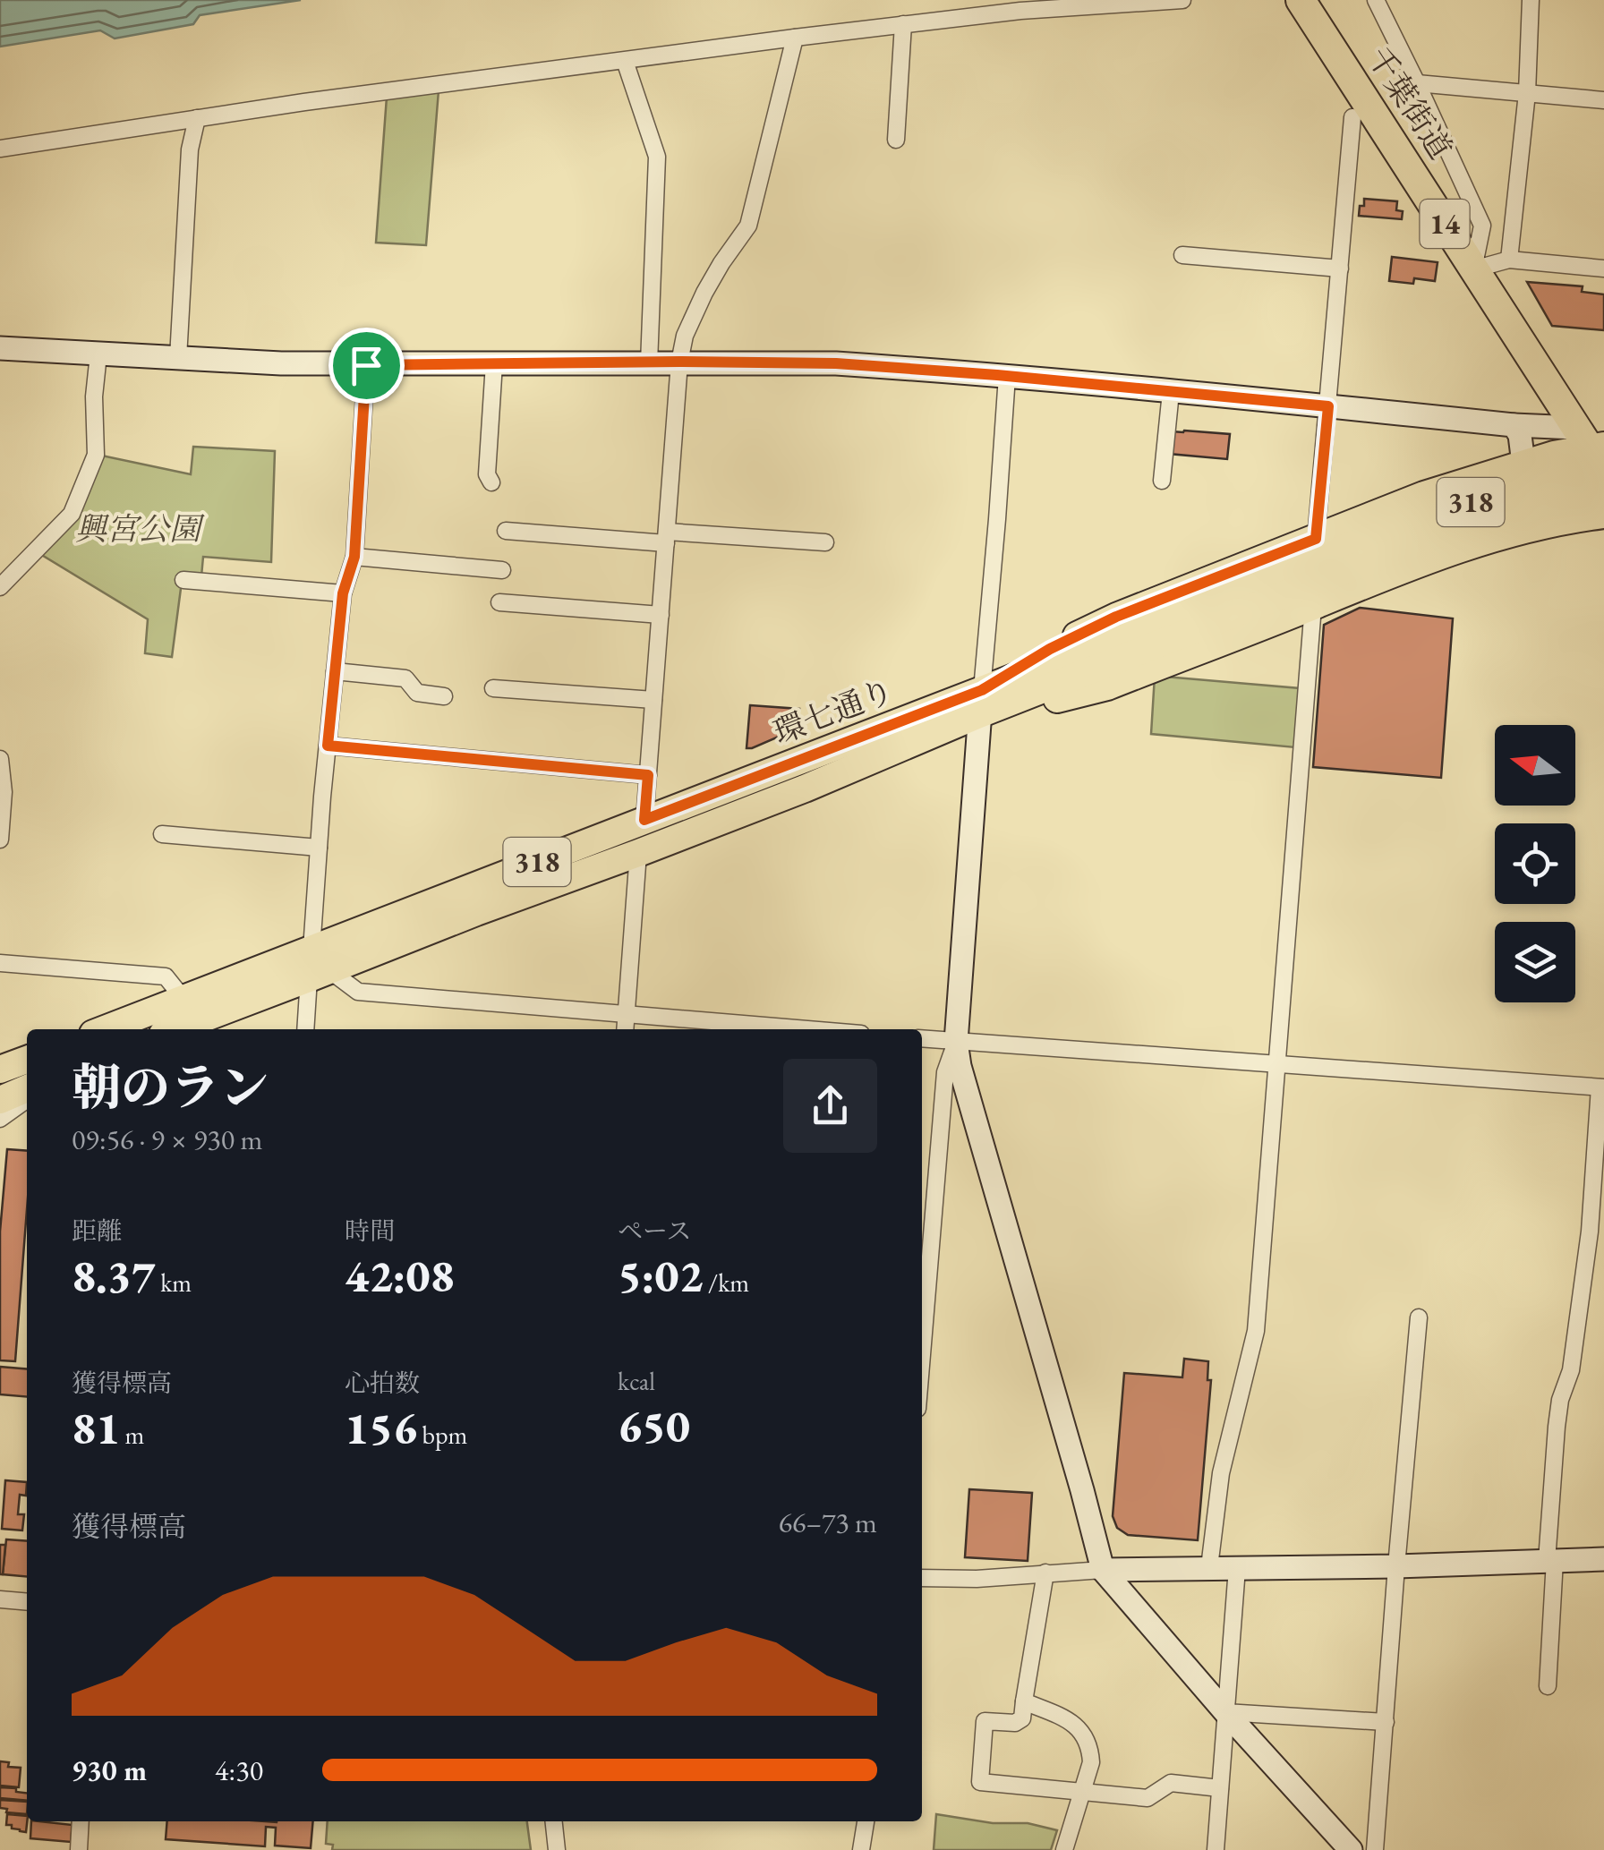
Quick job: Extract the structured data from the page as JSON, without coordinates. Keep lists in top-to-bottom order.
{
  "streets": {
    "highway": ["千葉街道", "14"],
    "main road": ["318", "環七通り"]
  },
  "crossings": [
    ["千葉街道", "環七通り"]
  ],
  "parks": ["興宮公園"],
  "north": "left",
  "page": {
    "heading": ["朝のラン", "09:56 · 9 × 930 m"],
    "stats": [
      ["距離", "8.37 km"],
      ["時間", "42:08"],
      ["ペース", "5:02 /km"],
      ["獲得標高", "81 m"],
      ["心拍数", "156 bpm"],
      ["kcal", "650"]
    ],
    "chart": ["獲得標高", "66–73 m"],
    "list": [
      {
        "name": "930 m",
        "note": "4:30"
      }
    ]
  }
}
